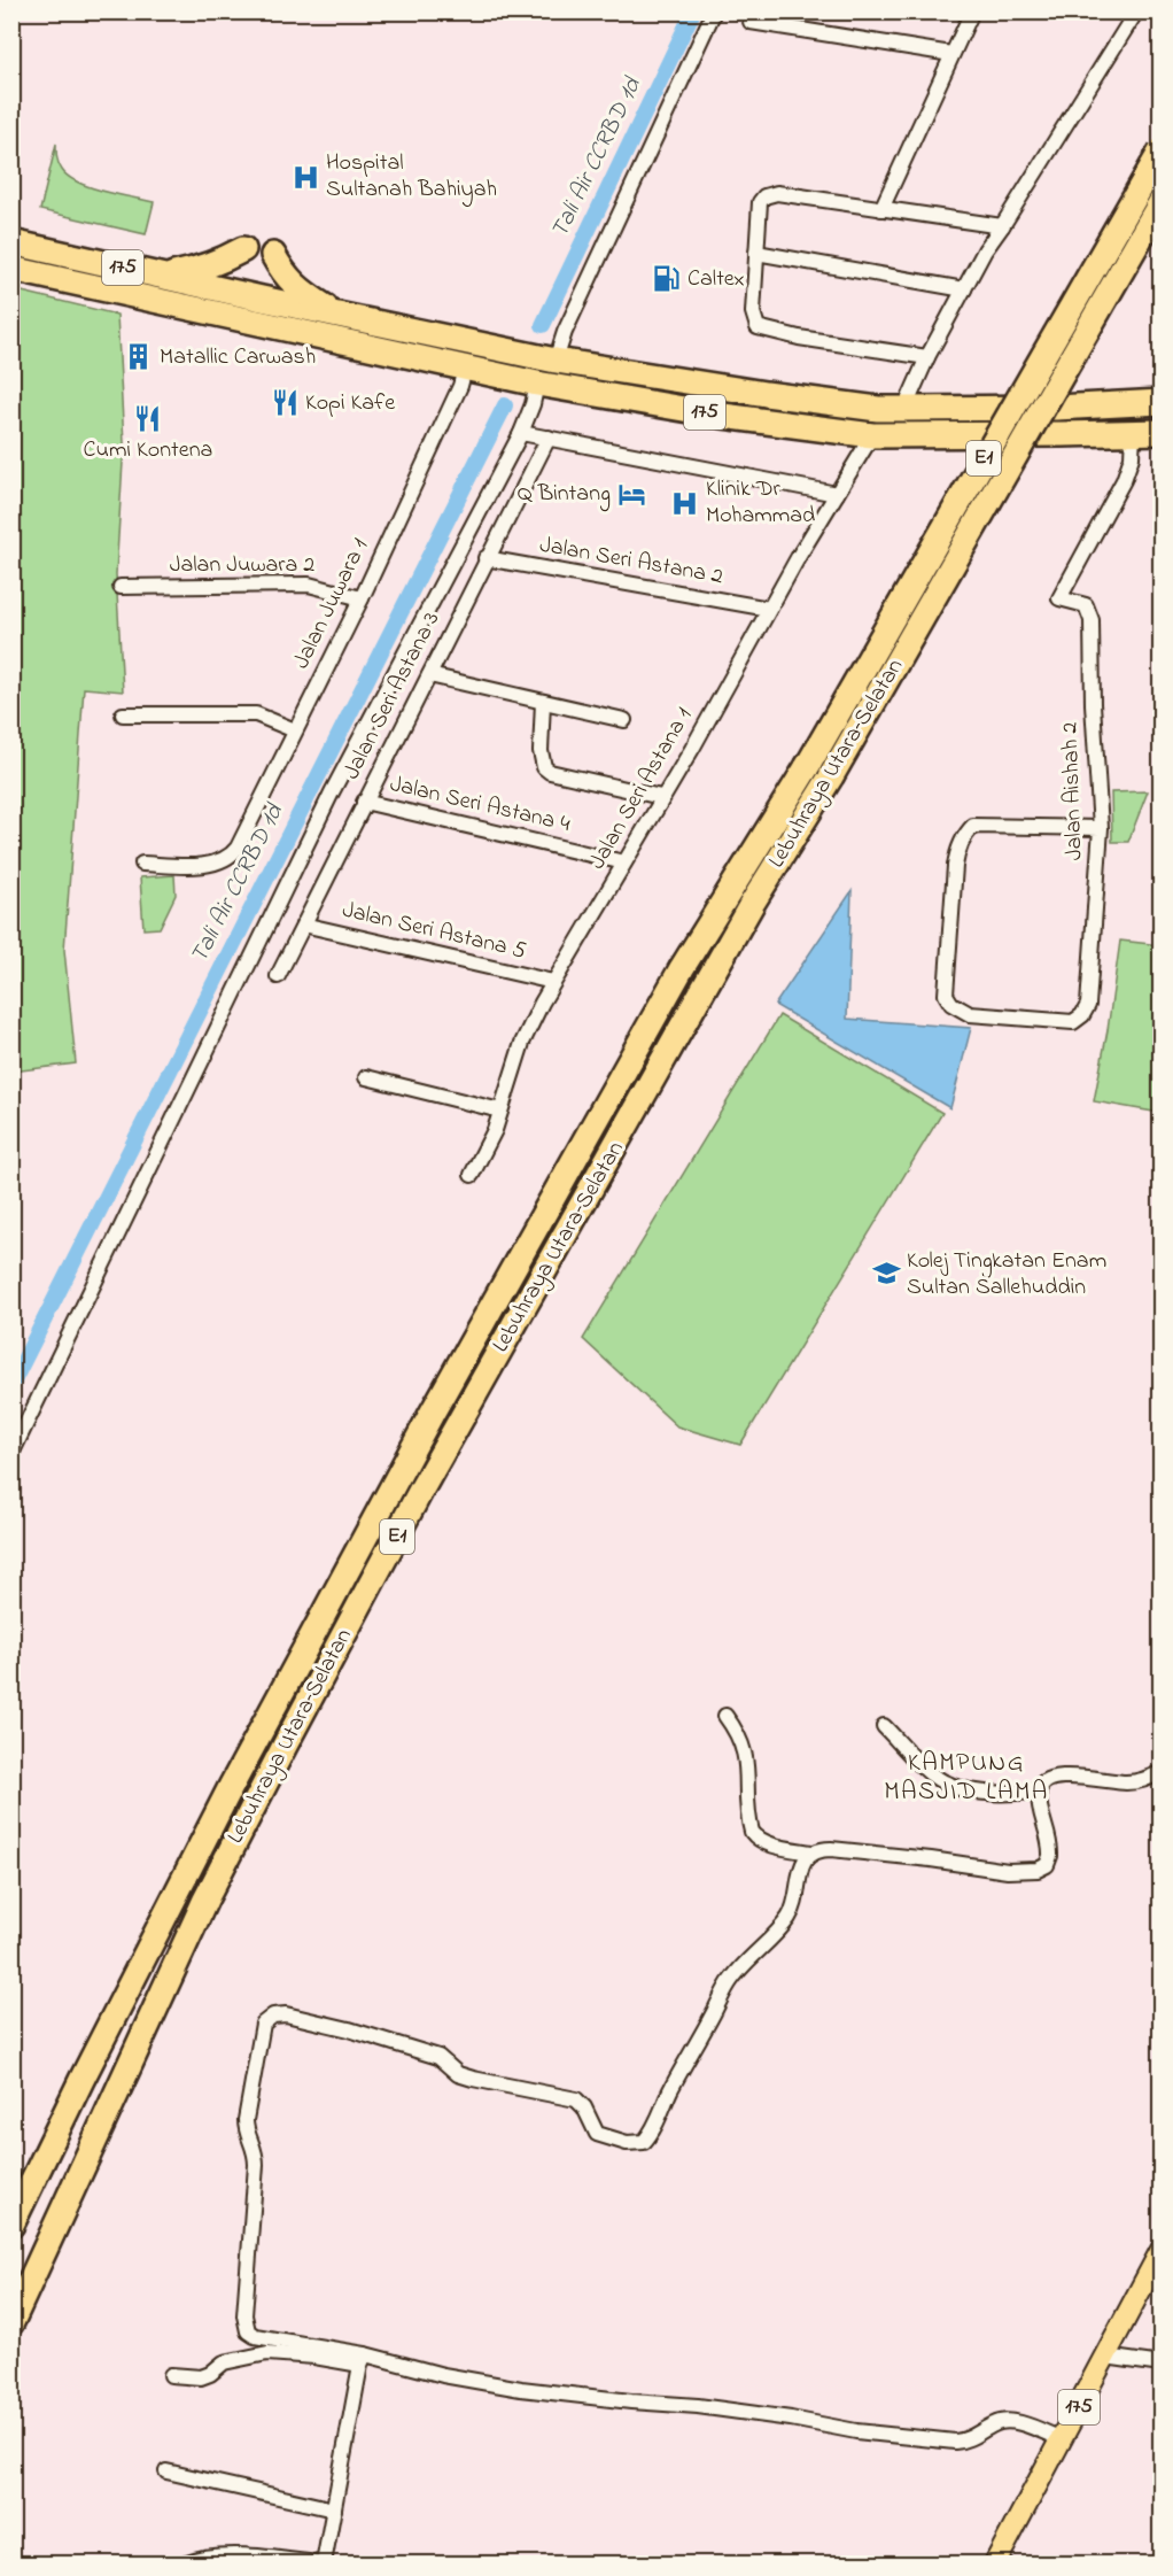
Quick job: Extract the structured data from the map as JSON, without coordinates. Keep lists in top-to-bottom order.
{
  "streets": {
    "highway": ["175", "E1", "Lebuhraya Utara–Selatan"],
    "street": [
      "Jalan Seri Astana 2",
      "Jalan Juwara 2",
      "Jalan Juwara 1",
      "Jalan Seri Astana 3",
      "Jalan Seri Astana 1",
      "Jalan Aishah 2",
      "Jalan Seri Astana 4",
      "Jalan Seri Astana 5"
    ]
  },
  "crossings": [
    ["175", "Jalan Juwara 1"],
    ["175", "Jalan Seri Astana 1"],
    ["175", "Jalan Aishah 2"],
    ["Jalan Seri Astana 2", "Jalan Seri Astana 3"],
    ["Jalan Seri Astana 2", "Jalan Seri Astana 1"],
    ["Jalan Juwara 2", "Jalan Juwara 1"],
    ["Jalan Seri Astana 3", "Jalan Seri Astana 4"],
    ["Jalan Seri Astana 3", "Jalan Seri Astana 5"],
    ["Jalan Seri Astana 1", "Jalan Seri Astana 4"],
    ["Jalan Seri Astana 1", "Jalan Seri Astana 5"]
  ],
  "districts": ["KAMPUNG MASJID LAMA"],
  "water": ["Tali Air CCRBD 1d"],
  "places": {
    "hospital": ["Hospital Sultanah Bahiyah", "Klinik Dr Mohammad"],
    "fuel station": ["Caltex"],
    "building": ["Matallic Carwash"],
    "restaurant": ["Kopi Kafe", "Cumi Kontena"],
    "hotel": ["Q Bintang"],
    "school or university": ["Kolej Tingkatan Enam Sultan Sallehuddin"]
  }
}
